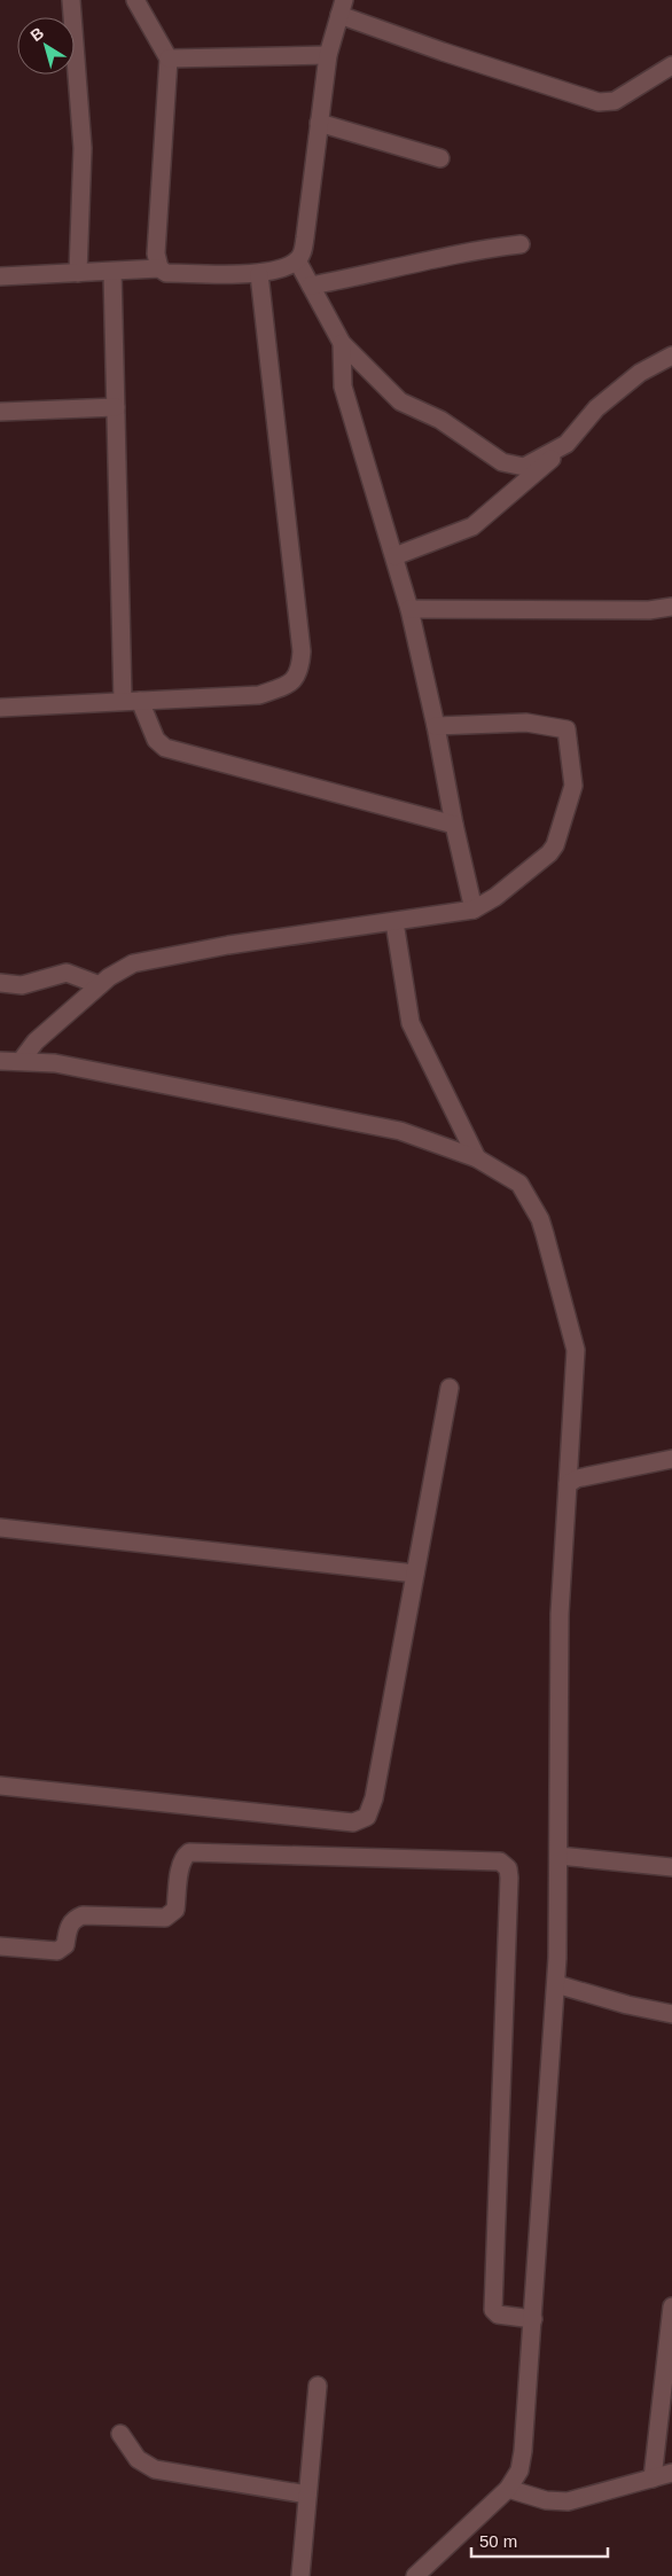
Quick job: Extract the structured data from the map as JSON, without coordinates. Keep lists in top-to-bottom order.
{
  "scale_bar": "50 m",
  "north": "top left"
}
